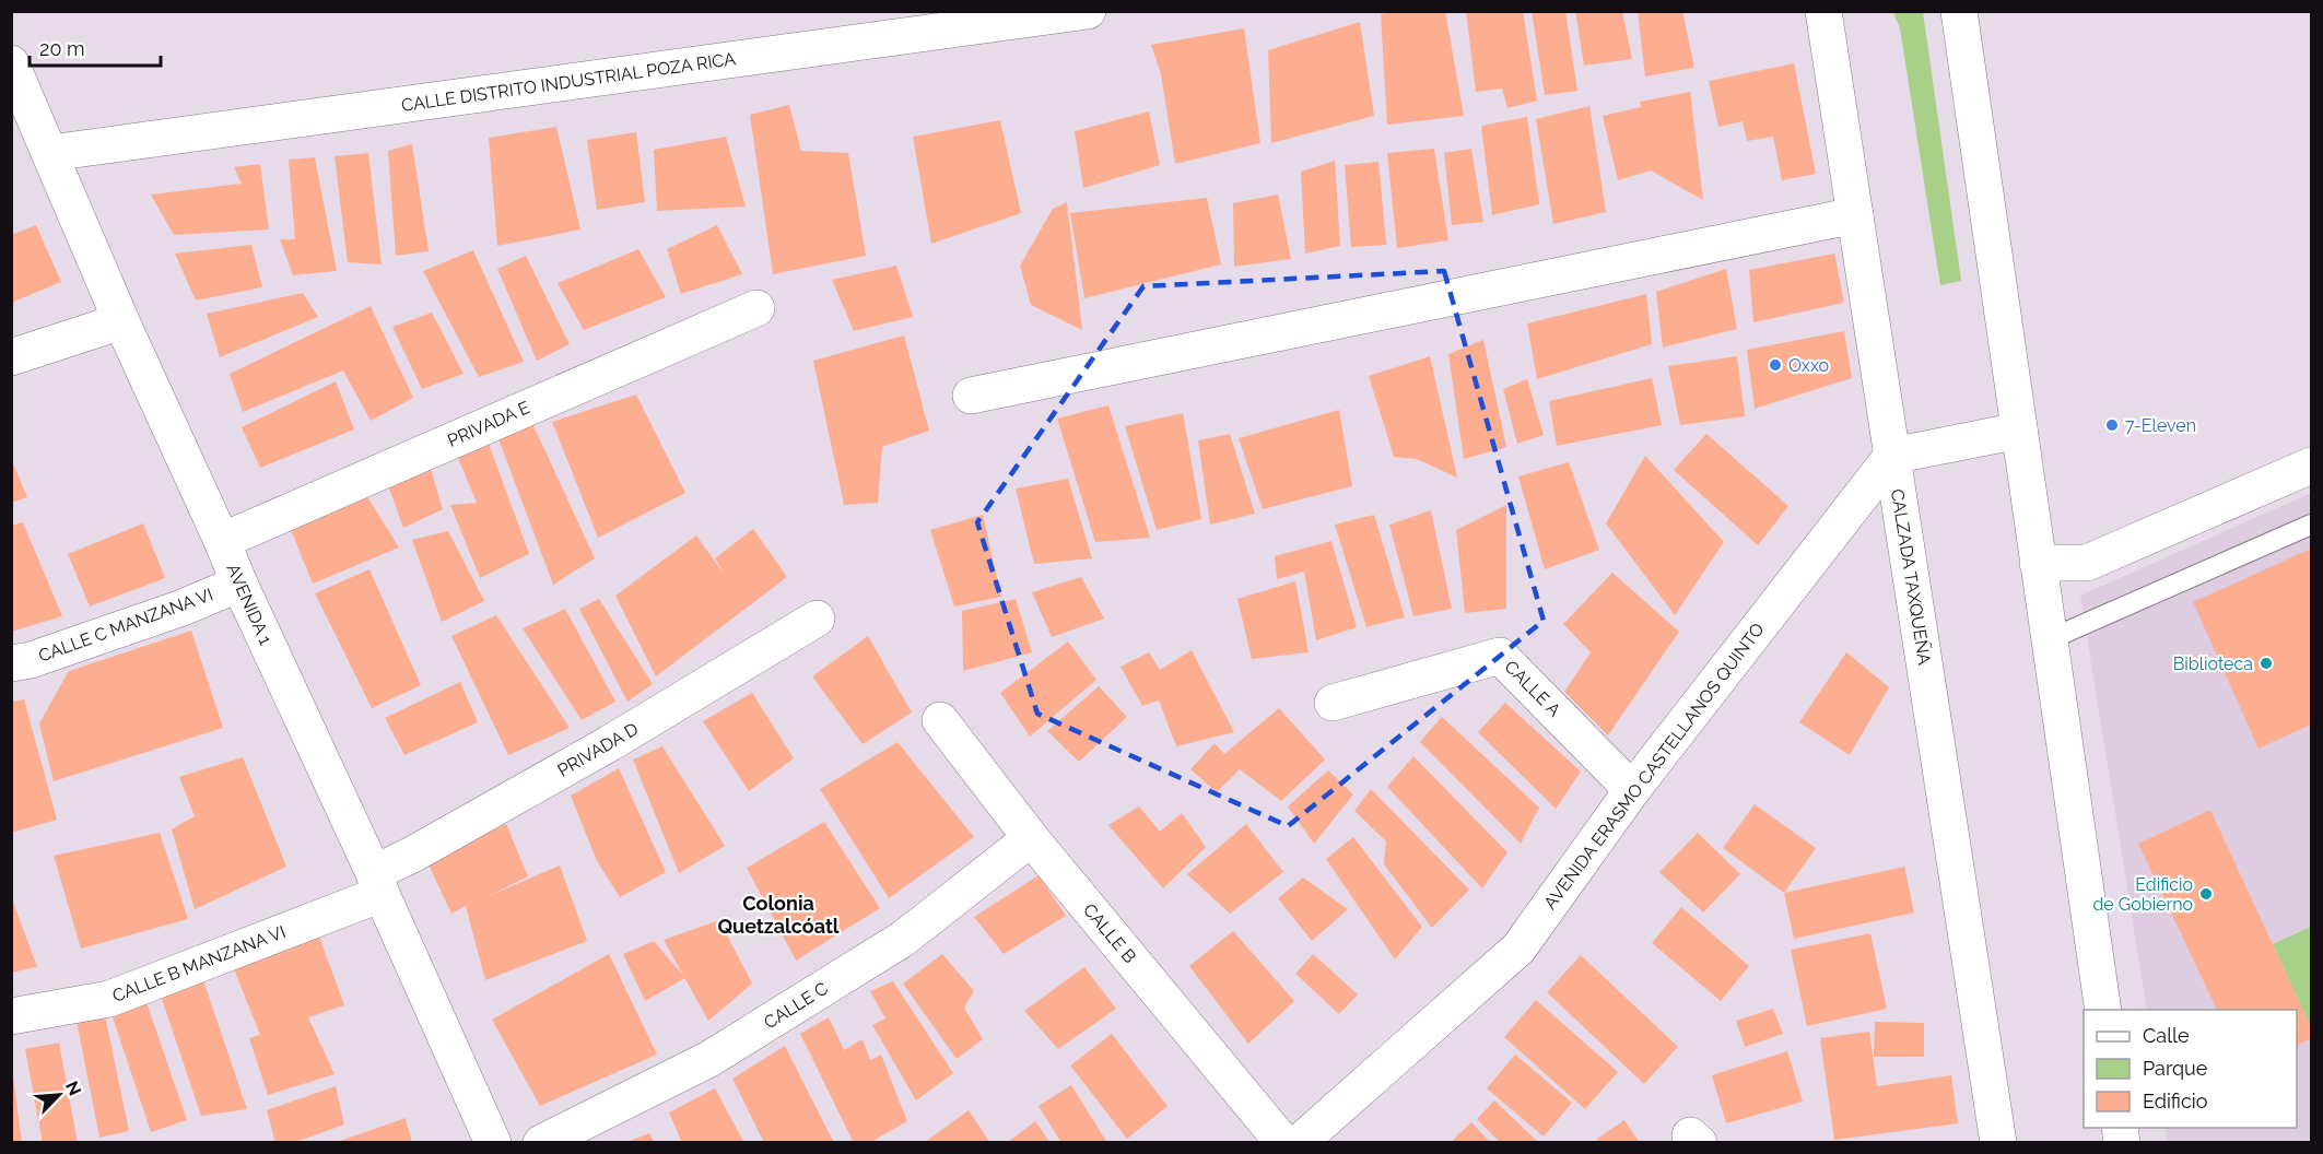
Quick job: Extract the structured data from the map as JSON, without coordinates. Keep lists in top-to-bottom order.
{
  "streets": {
    "street": [
      "CALLE DISTRITO INDUSTRIAL POZA RICA",
      "PRIVADA E",
      "CALZADA TAXQUEÑA",
      "AVENIDA 1",
      "CALLE C MANZANA VI",
      "CALLE A",
      "PRIVADA D",
      "AVENIDA ERASMO CASTELLANOS QUINTO",
      "CALLE B",
      "CALLE B MANZANA VI",
      "CALLE C"
    ]
  },
  "crossings": [
    ["CALLE DISTRITO INDUSTRIAL POZA RICA", "AVENIDA 1"],
    ["PRIVADA E", "AVENIDA 1"],
    ["CALZADA TAXQUEÑA", "AVENIDA ERASMO CASTELLANOS QUINTO"],
    ["AVENIDA 1", "CALLE C MANZANA VI"],
    ["AVENIDA 1", "PRIVADA D"],
    ["AVENIDA 1", "CALLE B MANZANA VI"],
    ["CALLE A", "AVENIDA ERASMO CASTELLANOS QUINTO"],
    ["PRIVADA D", "CALLE B MANZANA VI"],
    ["CALLE B", "CALLE C"]
  ],
  "districts": ["Colonia Quetzalcóatl"],
  "places": [
    "Oxxo",
    "7-Eleven",
    "Biblioteca",
    "Edificio de Gobierno"
  ],
  "legend": ["Calle", "Parque", "Edificio"],
  "scale_bar": "20 m",
  "north": "top right"
}
